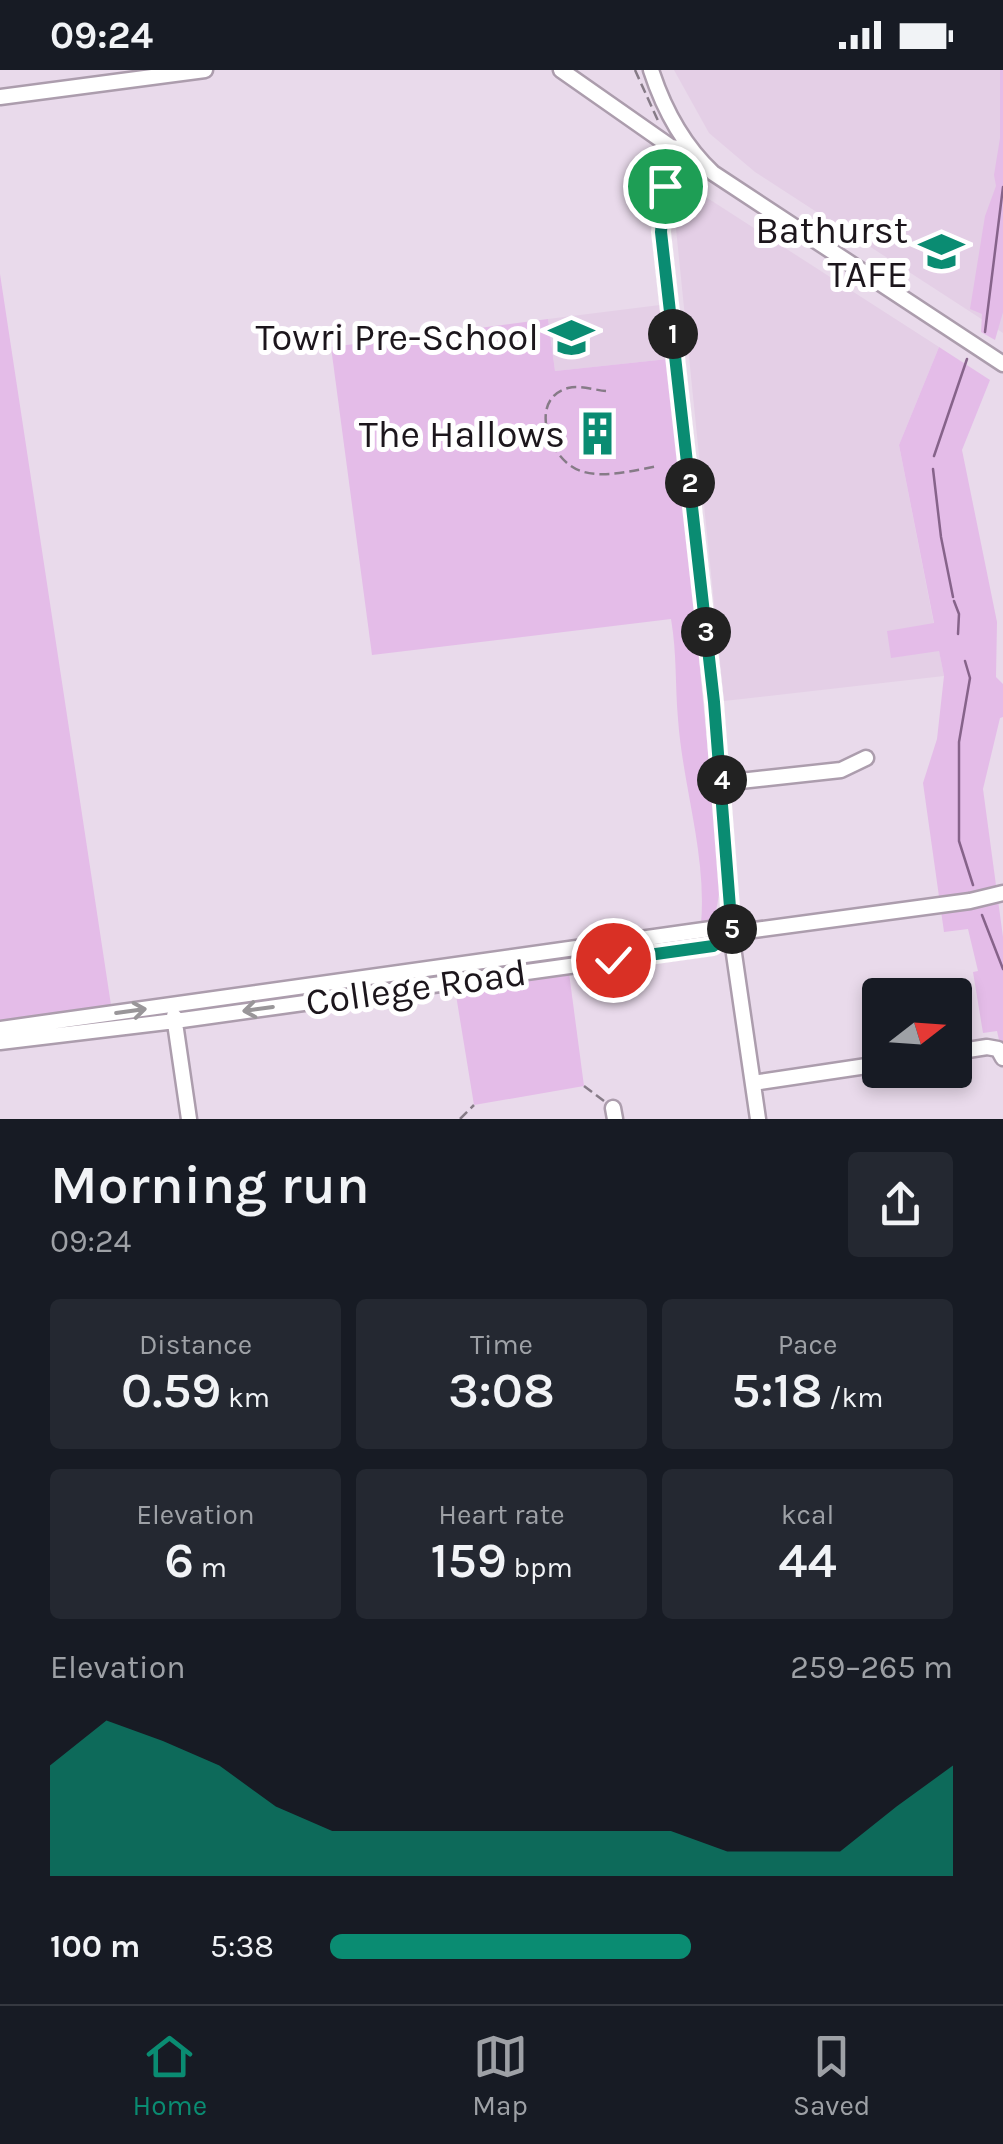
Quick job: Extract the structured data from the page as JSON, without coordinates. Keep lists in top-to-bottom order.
{
  "streets": {
    "street": ["College Road"]
  },
  "places": {
    "school or university": ["Bathurst TAFE", "Towri Pre-School"],
    "building": ["The Hallows"]
  },
  "north": "right",
  "page": {
    "status": "09:24",
    "pins": [
      "1",
      "2",
      "3",
      "4",
      "5"
    ],
    "heading": ["Morning run", "09:24"],
    "stats": [
      ["Distance", "0.59 km"],
      ["Time", "3:08"],
      ["Pace", "5:18 /km"],
      ["Elevation", "6 m"],
      ["Heart rate", "159 bpm"],
      ["kcal", "44"]
    ],
    "chart": ["Elevation", "259–265 m"],
    "list": [
      {
        "name": "100 m",
        "note": "5:38"
      }
    ],
    "tabs": ["Home", "Map", "Saved"]
  }
}
